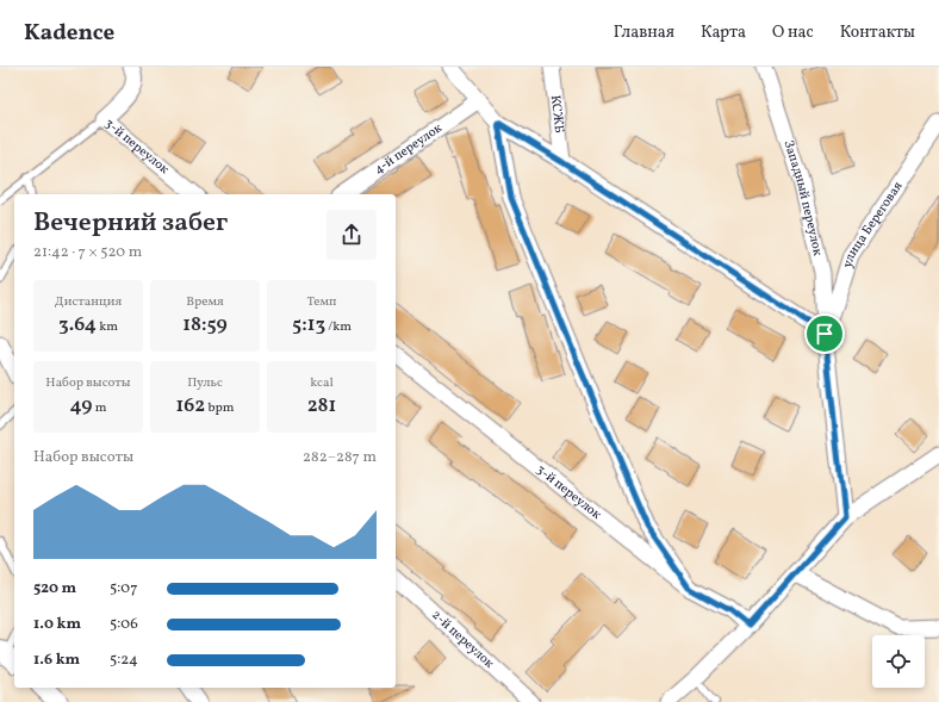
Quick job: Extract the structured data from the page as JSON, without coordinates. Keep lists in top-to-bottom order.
{
  "streets": {
    "street": [
      "КСЖБ",
      "3-й переулок",
      "4-й переулок",
      "Западный переулок",
      "улица Береговая",
      "2-й переулок"
    ]
  },
  "crossings": [
    ["Западный переулок", "улица Береговая"]
  ],
  "page": {
    "header": "Kadence",
    "nav": [
      "Главная",
      "Карта",
      "О нас",
      "Контакты"
    ],
    "heading": ["Вечерний забег", "21:42 · 7 × 520 m"],
    "stats": [
      ["Дистанция", "3.64 km"],
      ["Время", "18:59"],
      ["Темп", "5:13 /km"],
      ["Набор высоты", "49 m"],
      ["Пульс", "162 bpm"],
      ["kcal", "281"]
    ],
    "chart": ["Набор высоты", "282–287 m"],
    "list": [
      {
        "name": "520 m",
        "note": "5:07"
      },
      {
        "name": "1.0 km",
        "note": "5:06"
      },
      {
        "name": "1.6 km",
        "note": "5:24"
      }
    ]
  }
}
